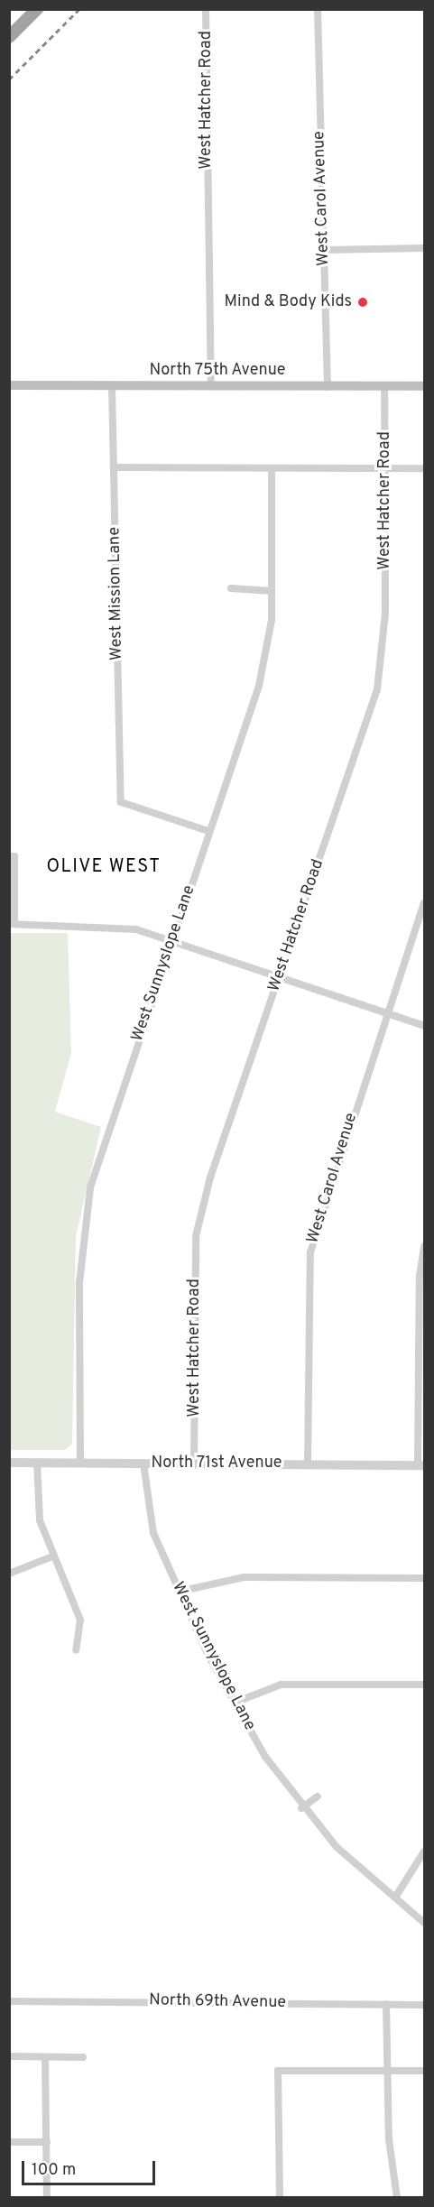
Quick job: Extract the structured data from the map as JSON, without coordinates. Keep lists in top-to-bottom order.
{
  "streets": {
    "main road": ["North 75th Avenue"],
    "street": [
      "West Hatcher Road",
      "West Carol Avenue",
      "West Mission Lane",
      "West Sunnyslope Lane",
      "North 71st Avenue",
      "North 69th Avenue"
    ]
  },
  "crossings": [
    ["West Hatcher Road", "North 75th Avenue"],
    ["West Hatcher Road", "North 71st Avenue"],
    ["West Carol Avenue", "North 75th Avenue"],
    ["West Carol Avenue", "North 71st Avenue"],
    ["North 75th Avenue", "West Mission Lane"],
    ["West Mission Lane", "West Sunnyslope Lane"],
    ["West Sunnyslope Lane", "North 71st Avenue"]
  ],
  "districts": ["OLIVE WEST"],
  "places": ["Mind & Body Kids"],
  "scale_bar": "100 m"
}
